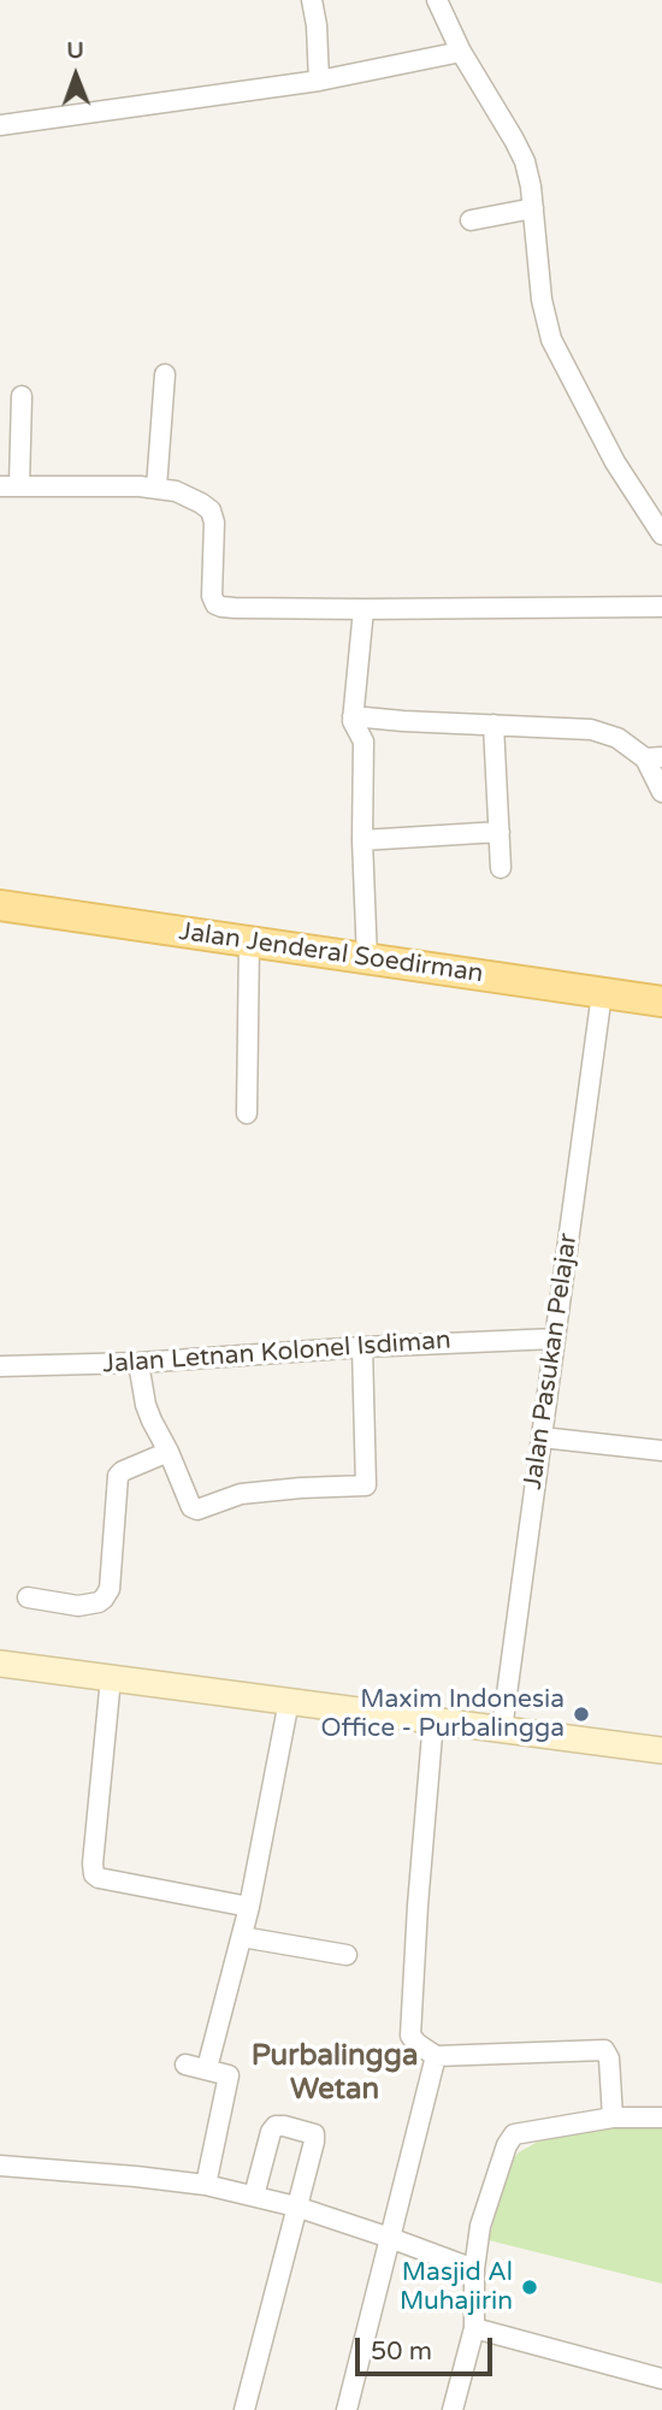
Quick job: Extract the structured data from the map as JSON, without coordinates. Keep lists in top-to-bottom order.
{
  "streets": {
    "main road": ["Jalan Jenderal Soedirman"],
    "street": ["Jalan Letnan Kolonel Isdiman", "Jalan Pasukan Pelajar"]
  },
  "crossings": [
    ["Jalan Jenderal Soedirman", "Jalan Pasukan Pelajar"],
    ["Jalan Letnan Kolonel Isdiman", "Jalan Pasukan Pelajar"]
  ],
  "districts": ["Purbalingga Wetan"],
  "places": ["Maxim Indonesia Office - Purbalingga", "Masjid Al Muhajirin"],
  "scale_bar": "50 m",
  "north": "top"
}
